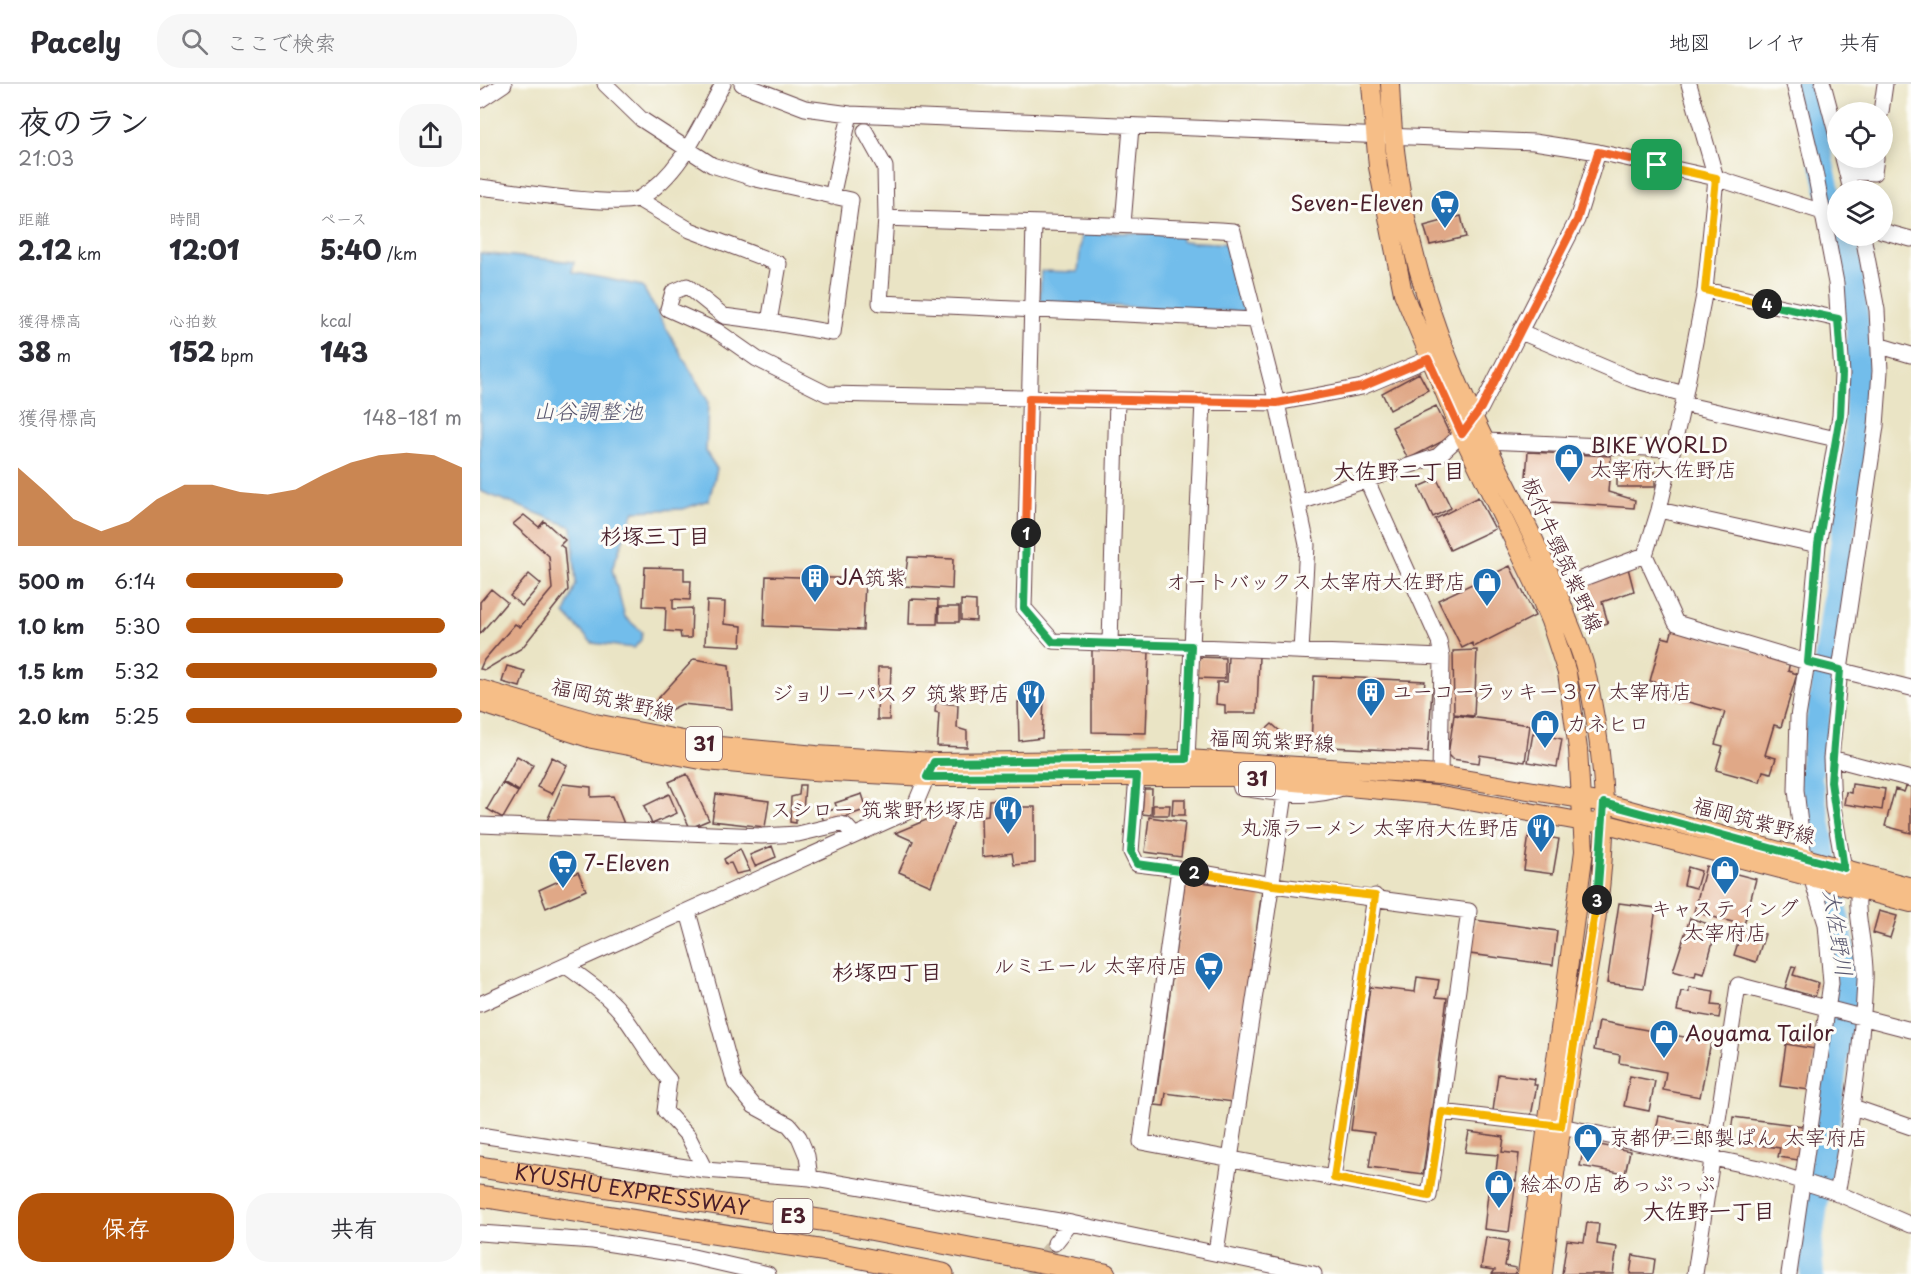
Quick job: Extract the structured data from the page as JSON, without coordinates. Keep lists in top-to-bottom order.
{
  "streets": {
    "highway": ["KYUSHU EXPRESSWAY", "E3"],
    "main road": ["板付牛頸筑紫野線", "福岡筑紫野線", "31"]
  },
  "crossings": [
    ["板付牛頸筑紫野線", "福岡筑紫野線"]
  ],
  "districts": [
    "大佐野二丁目",
    "杉塚三丁目",
    "杉塚四丁目",
    "大佐野一丁目"
  ],
  "water": ["山谷調整池", "大佐野川"],
  "places": {
    "supermarket": ["Seven-Eleven", "7-Eleven", "ルミエール 太宰府店"],
    "shop": [
      "BIKE WORLD 太宰府大佐野店",
      "オートバックス 太宰府大佐野店",
      "カネヒロ",
      "キャスティング 太宰府店",
      "Aoyama Tailor",
      "京都伊三郎製ぱん 太宰府店",
      "絵本の店 あっぷっぷ"
    ],
    "building": ["JA筑紫", "ユーコーラッキー３７ 太宰府店"],
    "restaurant": ["ジョリーパスタ 筑紫野店", "スシロー 筑紫野杉塚店", "丸源ラーメン 太宰府大佐野店"]
  },
  "page": {
    "header": "Pacely",
    "search": "ここで検索",
    "nav": ["地図", "レイヤ", "共有"],
    "heading": ["夜のラン", "21:03"],
    "stats": [
      ["距離", "2.12 km"],
      ["時間", "12:01"],
      ["ペース", "5:40 /km"],
      ["獲得標高", "38 m"],
      ["心拍数", "152 bpm"],
      ["kcal", "143"]
    ],
    "pins": [
      "4",
      "1",
      "2",
      "3"
    ],
    "chart": ["獲得標高", "148–181 m"],
    "list": [
      {
        "name": "500 m",
        "note": "6:14"
      },
      {
        "name": "1.0 km",
        "note": "5:30"
      },
      {
        "name": "1.5 km",
        "note": "5:32"
      },
      {
        "name": "2.0 km",
        "note": "5:25"
      }
    ],
    "buttons": ["保存", "共有"]
  }
}
